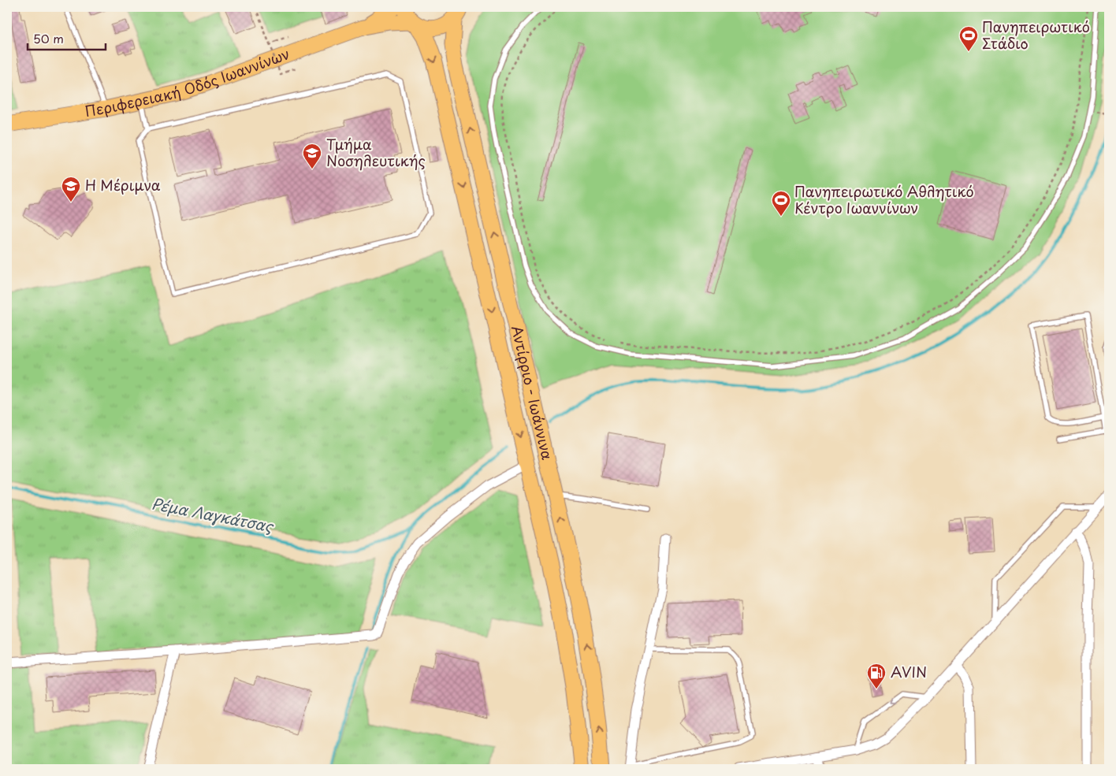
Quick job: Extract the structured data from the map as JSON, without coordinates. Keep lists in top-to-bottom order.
{
  "streets": {
    "highway": ["Περιφερειακή Οδός Ιωαννίνων", "Αντίρριο - Ιωάννινα"]
  },
  "crossings": [
    ["Περιφερειακή Οδός Ιωαννίνων", "Αντίρριο - Ιωάννινα"]
  ],
  "water": ["Ρέμα Λαγκάτσας"],
  "places": {
    "sports": ["Πανηπειρωτικό Στάδιο", "Πανηπειρωτικό Αθλητικό Κέντρο Ιωαννίνων"],
    "school or university": ["Τμήμα Νοσηλευτικής", "Η Μέριμνα"],
    "fuel station": ["AVIN"]
  },
  "scale_bar": "50 m"
}
